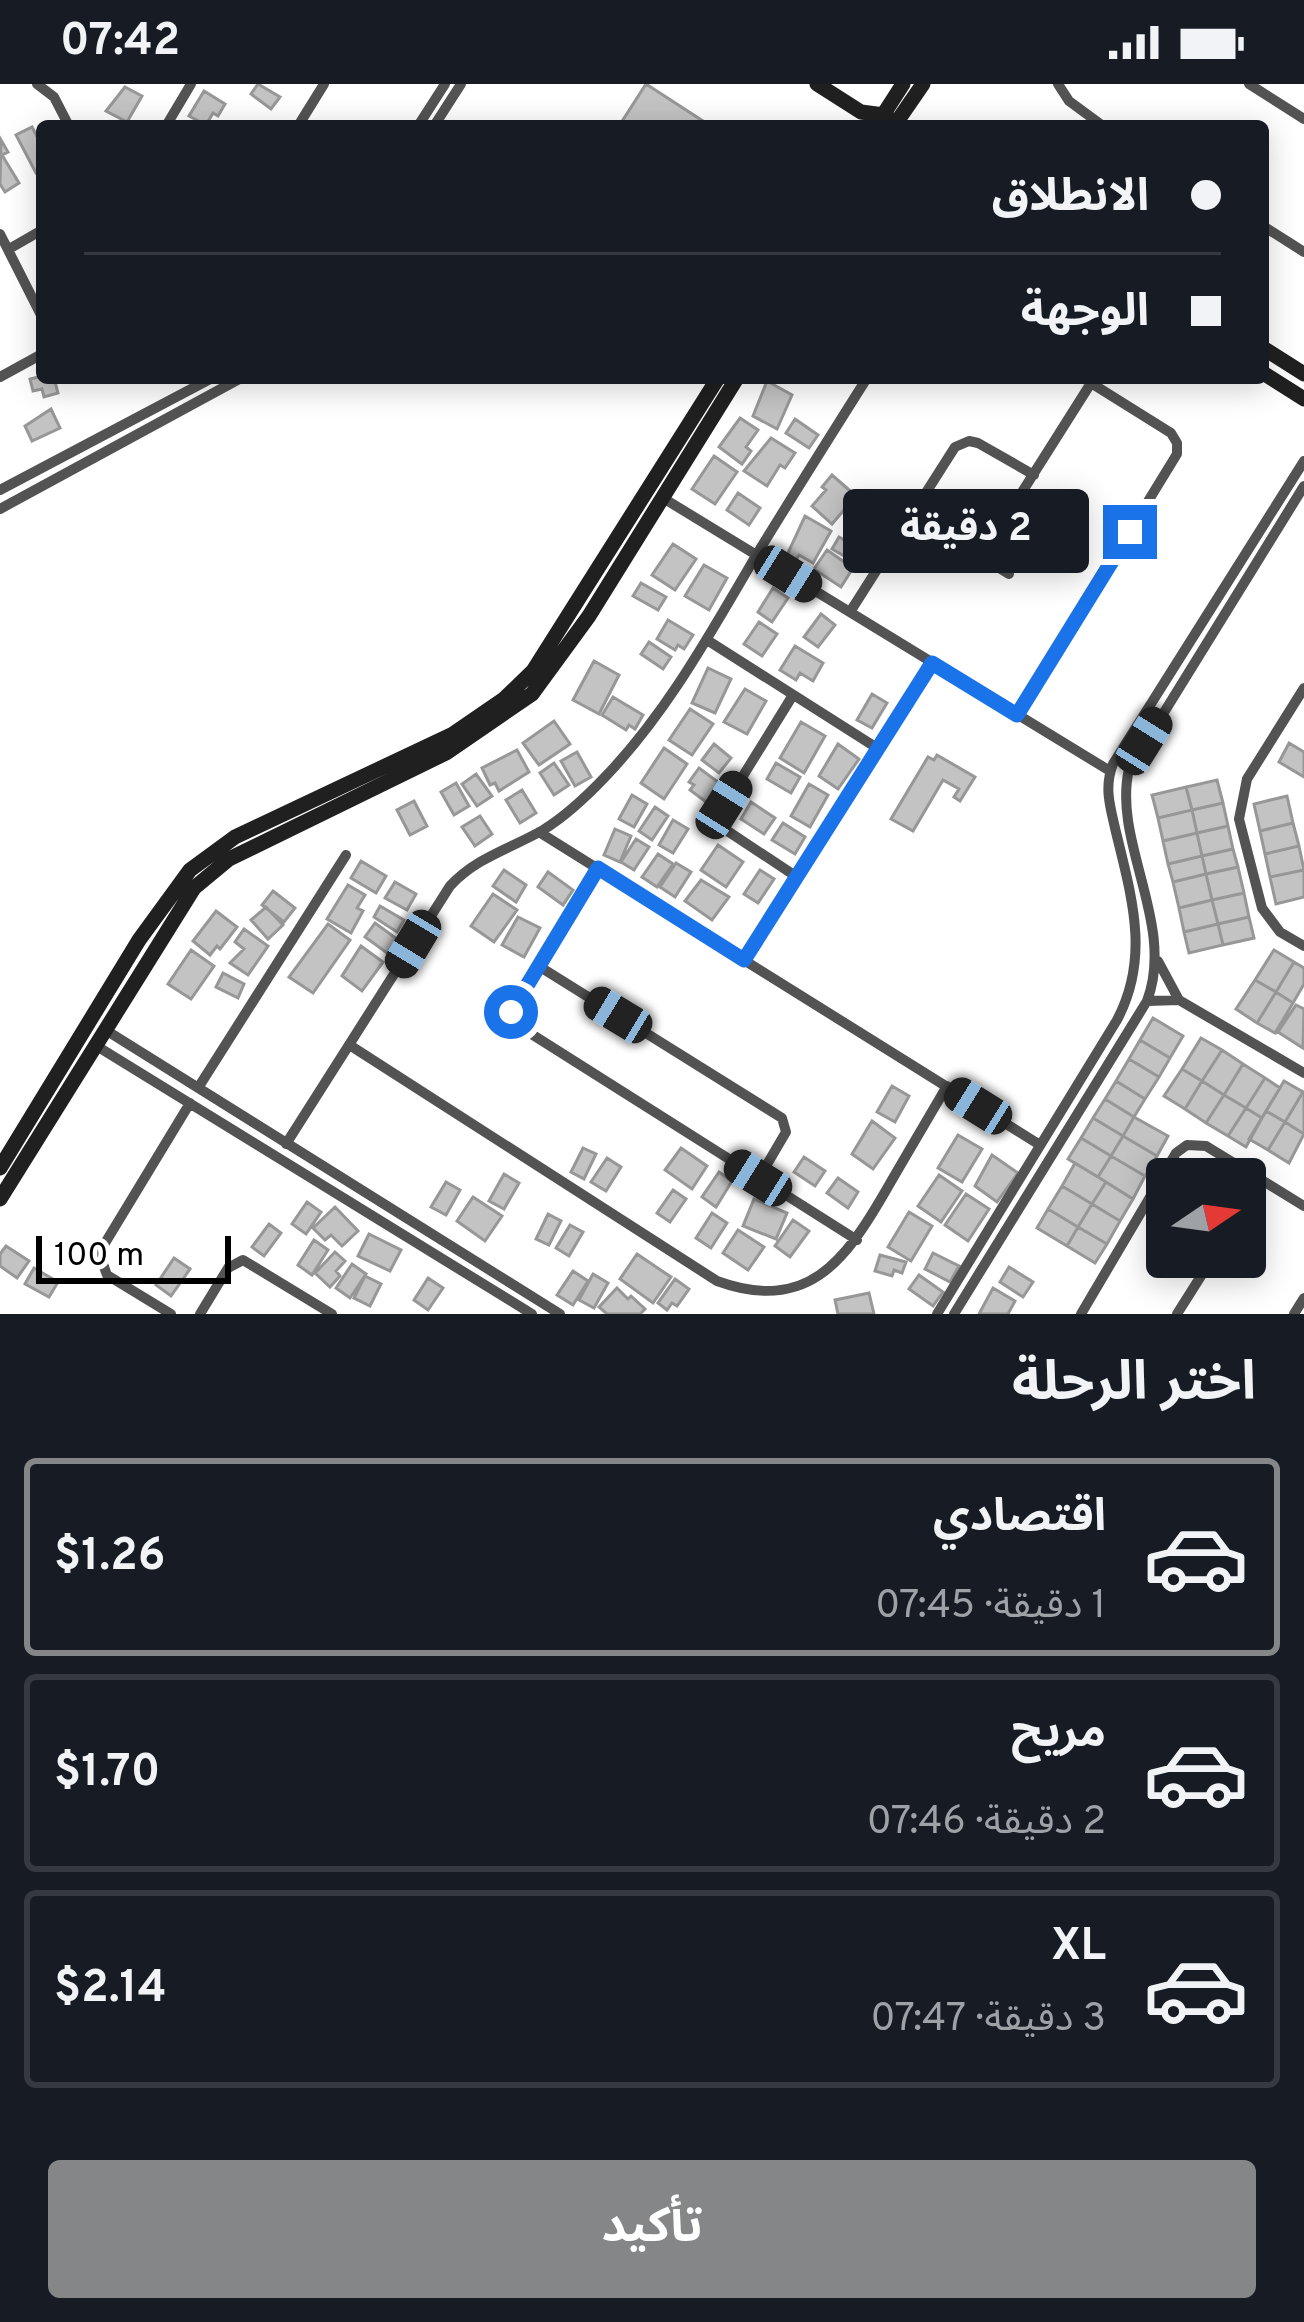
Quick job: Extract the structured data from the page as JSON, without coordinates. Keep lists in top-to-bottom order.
{
  "scale_bar": "100 m",
  "north": "right",
  "page": {
    "status": "07:42",
    "banner": ["الانطلاق", "الوجهة"],
    "bubble": "2 دقيقة",
    "scale": "100 m",
    "heading": "اختر الرحلة",
    "list": [
      {
        "name": "اقتصادي",
        "note": "1 دقيقة · 07:45",
        "value": "$1.26"
      },
      {
        "name": "مريح",
        "note": "2 دقيقة · 07:46",
        "value": "$1.70"
      },
      {
        "name": "XL",
        "note": "3 دقيقة · 07:47",
        "value": "$2.14"
      }
    ],
    "buttons": "تأكيد"
  }
}
